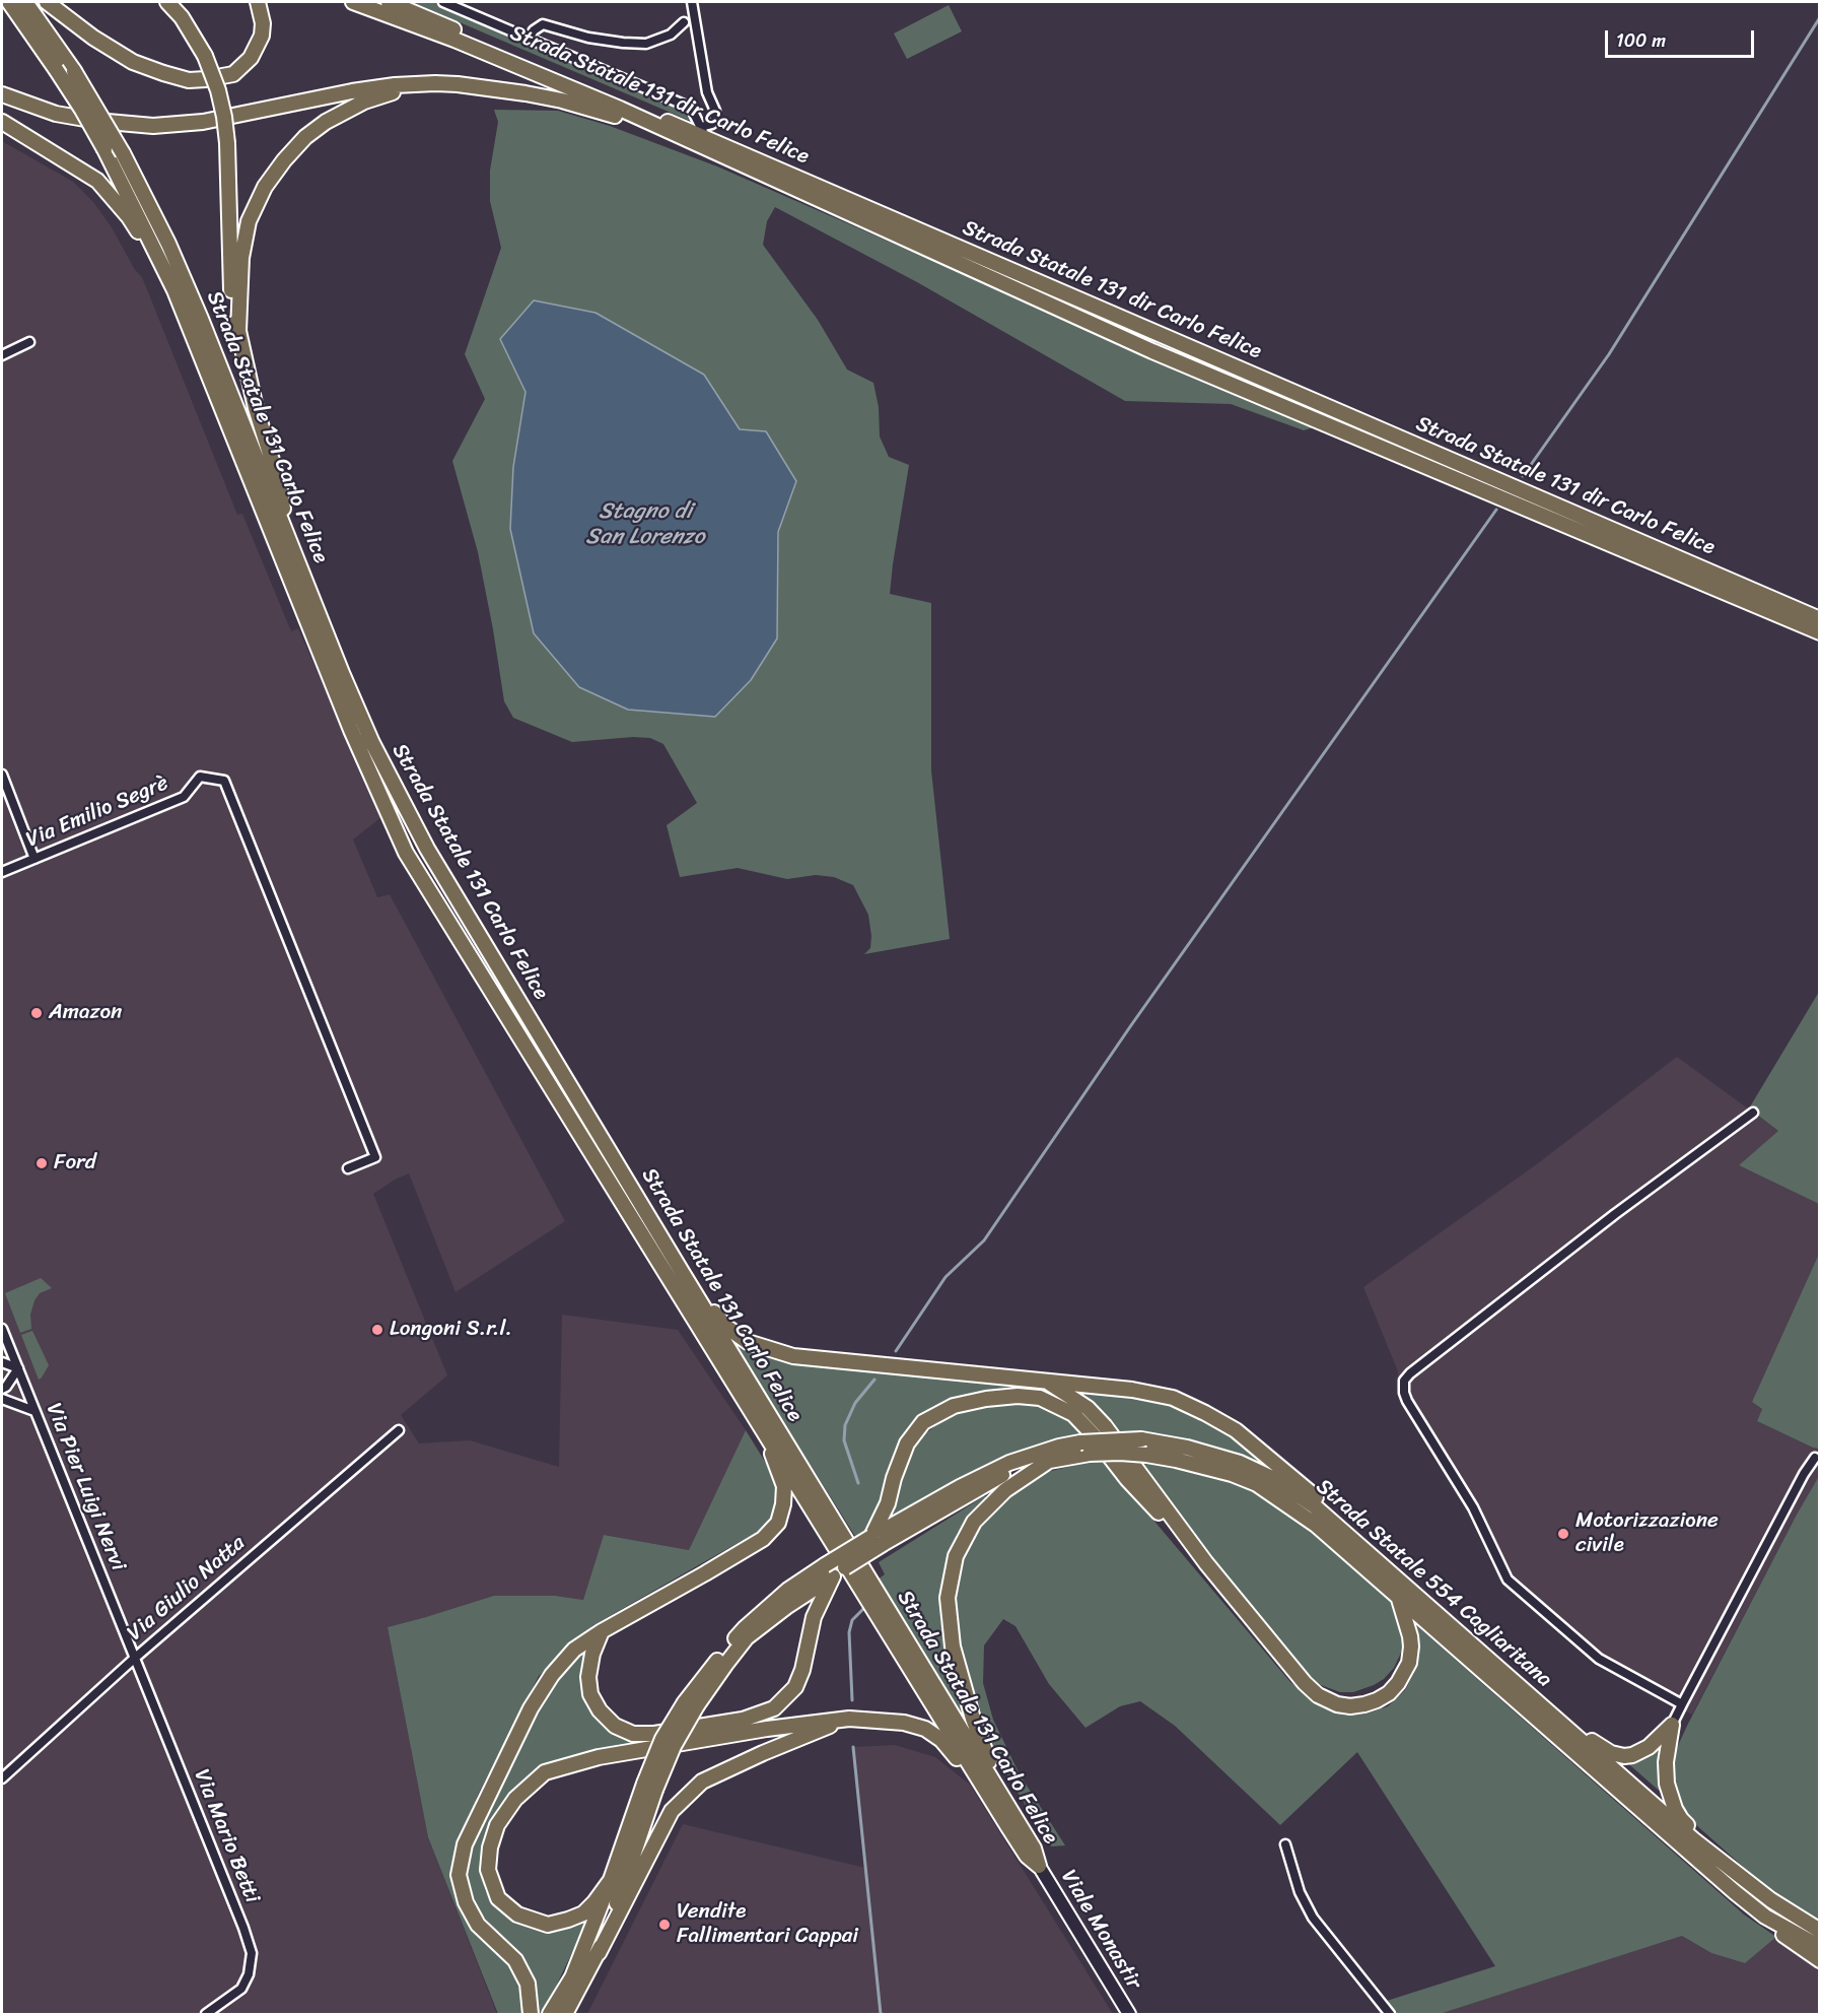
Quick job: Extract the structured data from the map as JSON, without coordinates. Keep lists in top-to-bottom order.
{
  "streets": {
    "highway": ["Strada Statale 131 dir Carlo Felice", "Strada Statale 131 Carlo Felice", "Strada Statale 554 Cagliaritana"],
    "main road": ["Viale Monastir"],
    "street": [
      "Via Emilio Segrè",
      "Via Pier Luigi Nervi",
      "Via Giulio Natta",
      "Via Mario Betti"
    ]
  },
  "crossings": [
    ["Strada Statale 131 Carlo Felice", "Viale Monastir"],
    ["Via Pier Luigi Nervi", "Via Giulio Natta"],
    ["Via Pier Luigi Nervi", "Via Mario Betti"],
    ["Via Giulio Natta", "Via Mario Betti"]
  ],
  "water": ["Stagno di San Lorenzo"],
  "places": [
    "Amazon",
    "Ford",
    "Longoni S.r.l.",
    "Motorizzazione civile",
    "Vendite Fallimentari Cappai"
  ],
  "scale_bar": "100 m"
}
